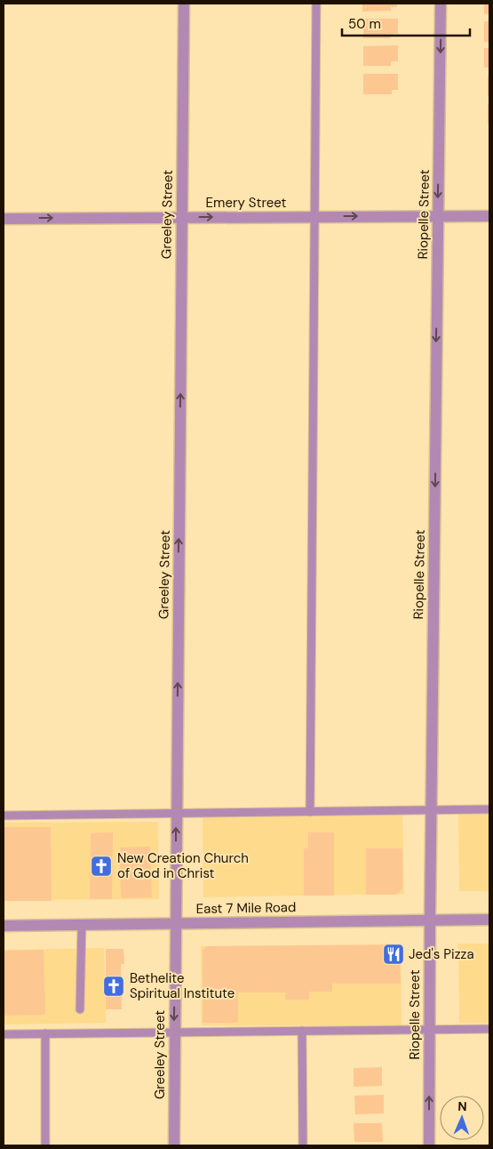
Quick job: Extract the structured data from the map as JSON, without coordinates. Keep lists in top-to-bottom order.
{
  "streets": {
    "street": [
      "Emery Street",
      "Greeley Street",
      "Riopelle Street",
      "East 7 Mile Road"
    ]
  },
  "crossings": [
    ["Emery Street", "Greeley Street"],
    ["Emery Street", "Riopelle Street"],
    ["Greeley Street", "East 7 Mile Road"],
    ["Riopelle Street", "East 7 Mile Road"]
  ],
  "one_way": ["Emery Street"],
  "places": {
    "church": ["New Creation Church of God in Christ", "Bethelite Spiritual Institute"],
    "restaurant": ["Jed's Pizza"]
  },
  "scale_bar": "50 m",
  "north": "top"
}
